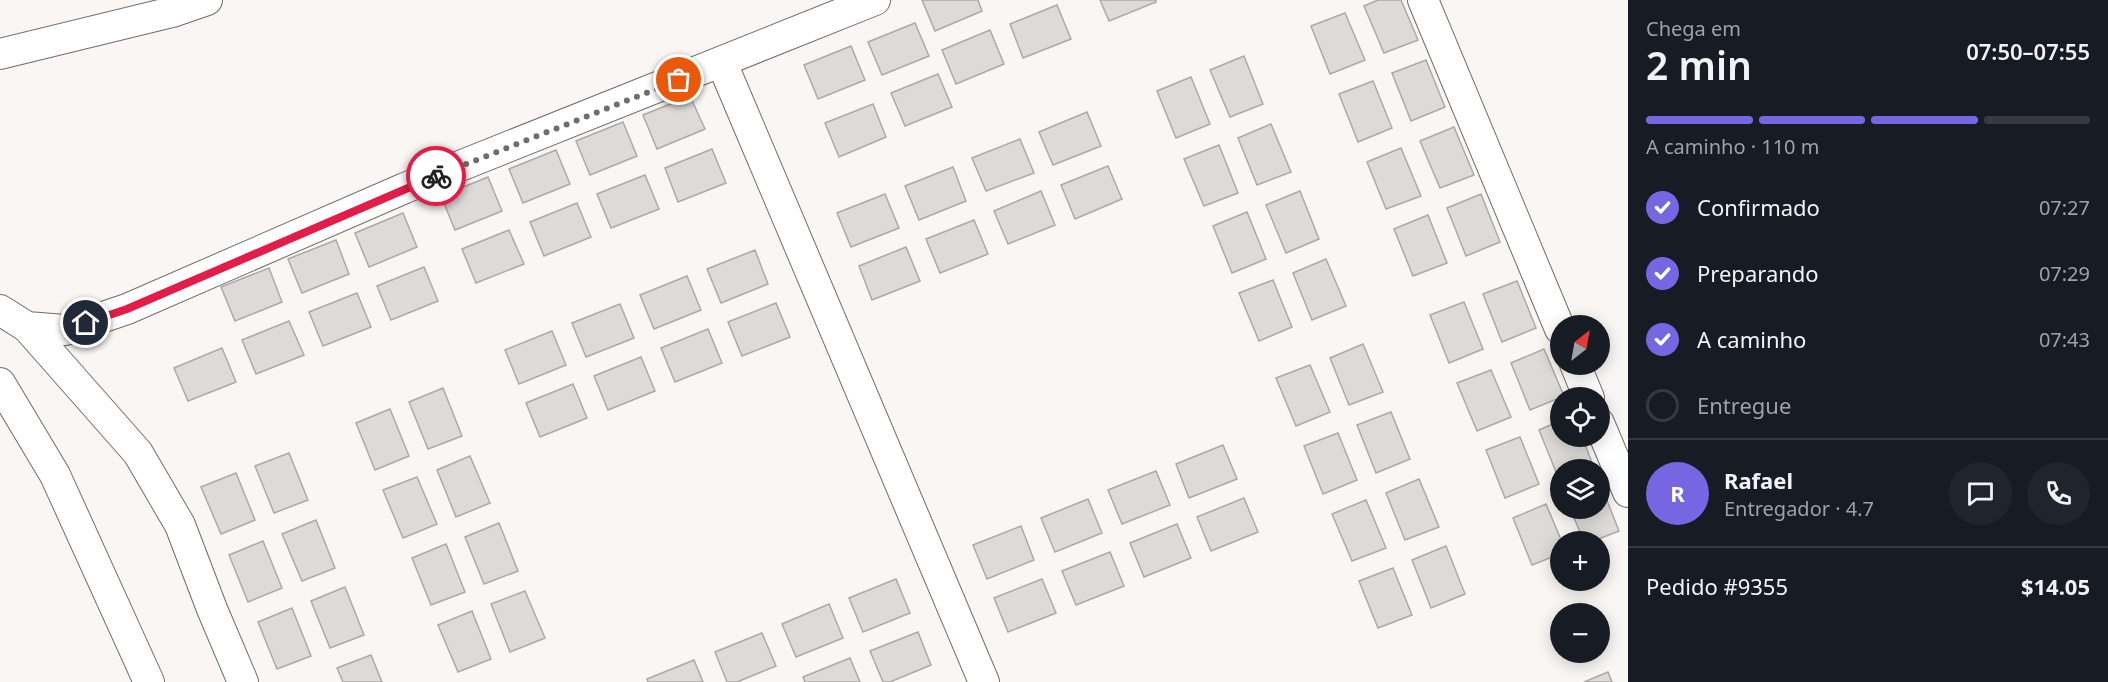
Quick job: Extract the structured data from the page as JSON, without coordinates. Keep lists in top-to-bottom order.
{
  "north": "top right",
  "page": {
    "heading": ["2 min", "Chega em", "07:50–07:55"],
    "panel": [
      "Rafael",
      "Entregador · 4.7",
      "Pedido #9355",
      "$14.05"
    ],
    "bar": "A caminho · 110 m",
    "list": [
      ["Confirmado", "07:27"],
      ["Preparando", "07:29"],
      ["A caminho", "07:43"],
      "Entregue"
    ],
    "map_buttons": ["+", "−"],
    "round": "R"
  }
}
